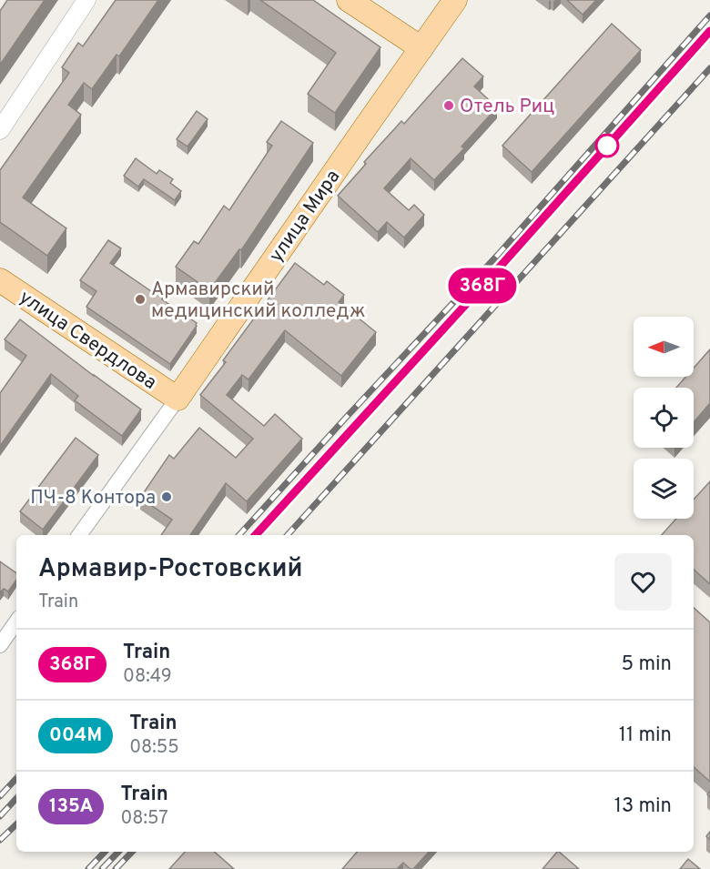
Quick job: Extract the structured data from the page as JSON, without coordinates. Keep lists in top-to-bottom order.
{
  "streets": {
    "main road": ["улица Мира", "улица Свердлова"]
  },
  "crossings": [
    ["улица Мира", "улица Свердлова"]
  ],
  "places": ["Отель Риц", "Армавирский медицинский колледж", "ПЧ-8 Контора"],
  "north": "left",
  "page": {
    "on_map": "368Г",
    "heading": ["Армавир-Ростовский", "Train"],
    "list": [
      {
        "mark": "368Г",
        "name": "Train",
        "note": "08:49",
        "value": "5 min"
      },
      {
        "mark": "004М",
        "name": "Train",
        "note": "08:55",
        "value": "11 min"
      },
      {
        "mark": "135А",
        "name": "Train",
        "note": "08:57",
        "value": "13 min"
      }
    ]
  }
}
